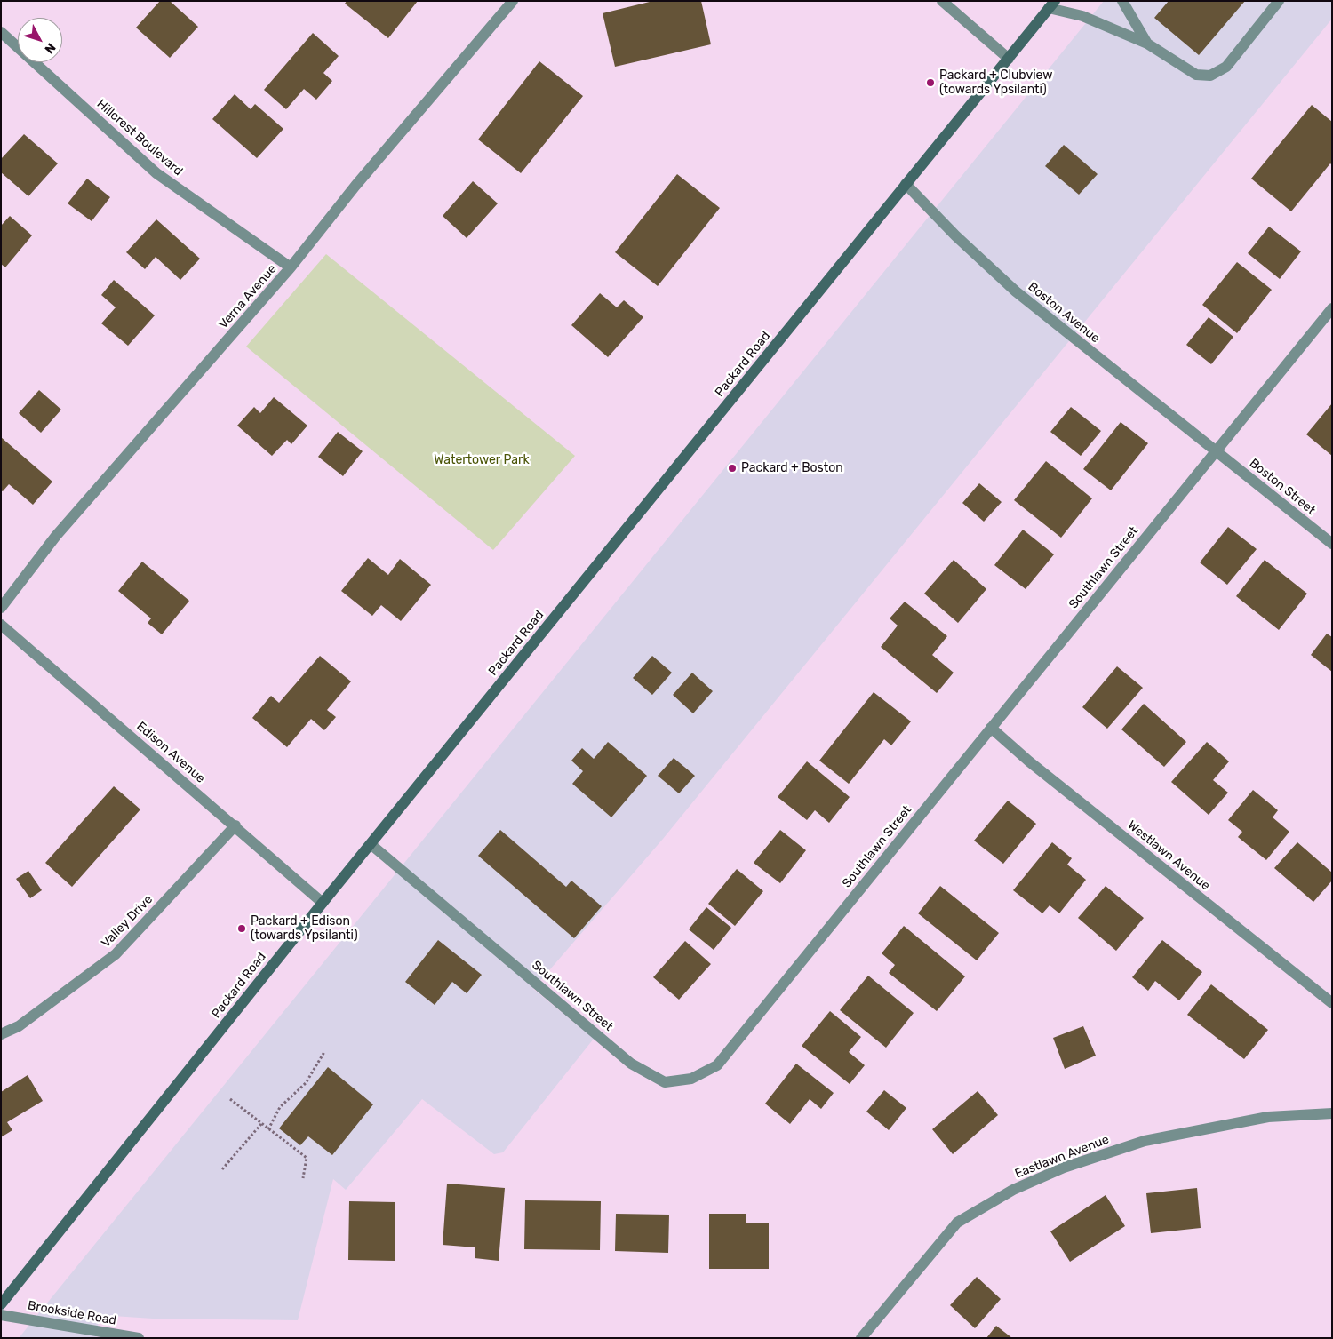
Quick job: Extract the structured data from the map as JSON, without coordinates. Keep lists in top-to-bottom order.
{
  "streets": {
    "main road": ["Packard Road"],
    "street": [
      "Hillcrest Boulevard",
      "Verna Avenue",
      "Boston Avenue",
      "Boston Street",
      "Southlawn Street",
      "Edison Avenue",
      "Westlawn Avenue",
      "Valley Drive",
      "Eastlawn Avenue",
      "Brookside Road"
    ]
  },
  "crossings": [
    ["Hillcrest Boulevard", "Verna Avenue"],
    ["Boston Avenue", "Packard Road"],
    ["Boston Avenue", "Boston Street"],
    ["Boston Avenue", "Southlawn Street"],
    ["Packard Road", "Southlawn Street"],
    ["Packard Road", "Edison Avenue"],
    ["Boston Street", "Southlawn Street"],
    ["Southlawn Street", "Westlawn Avenue"],
    ["Edison Avenue", "Valley Drive"]
  ],
  "parks": ["Watertower Park"],
  "places": ["Packard + Clubview (towards Ypsilanti)", "Packard + Boston", "Packard + Edison (towards Ypsilanti)"],
  "north": "bottom right"
}
